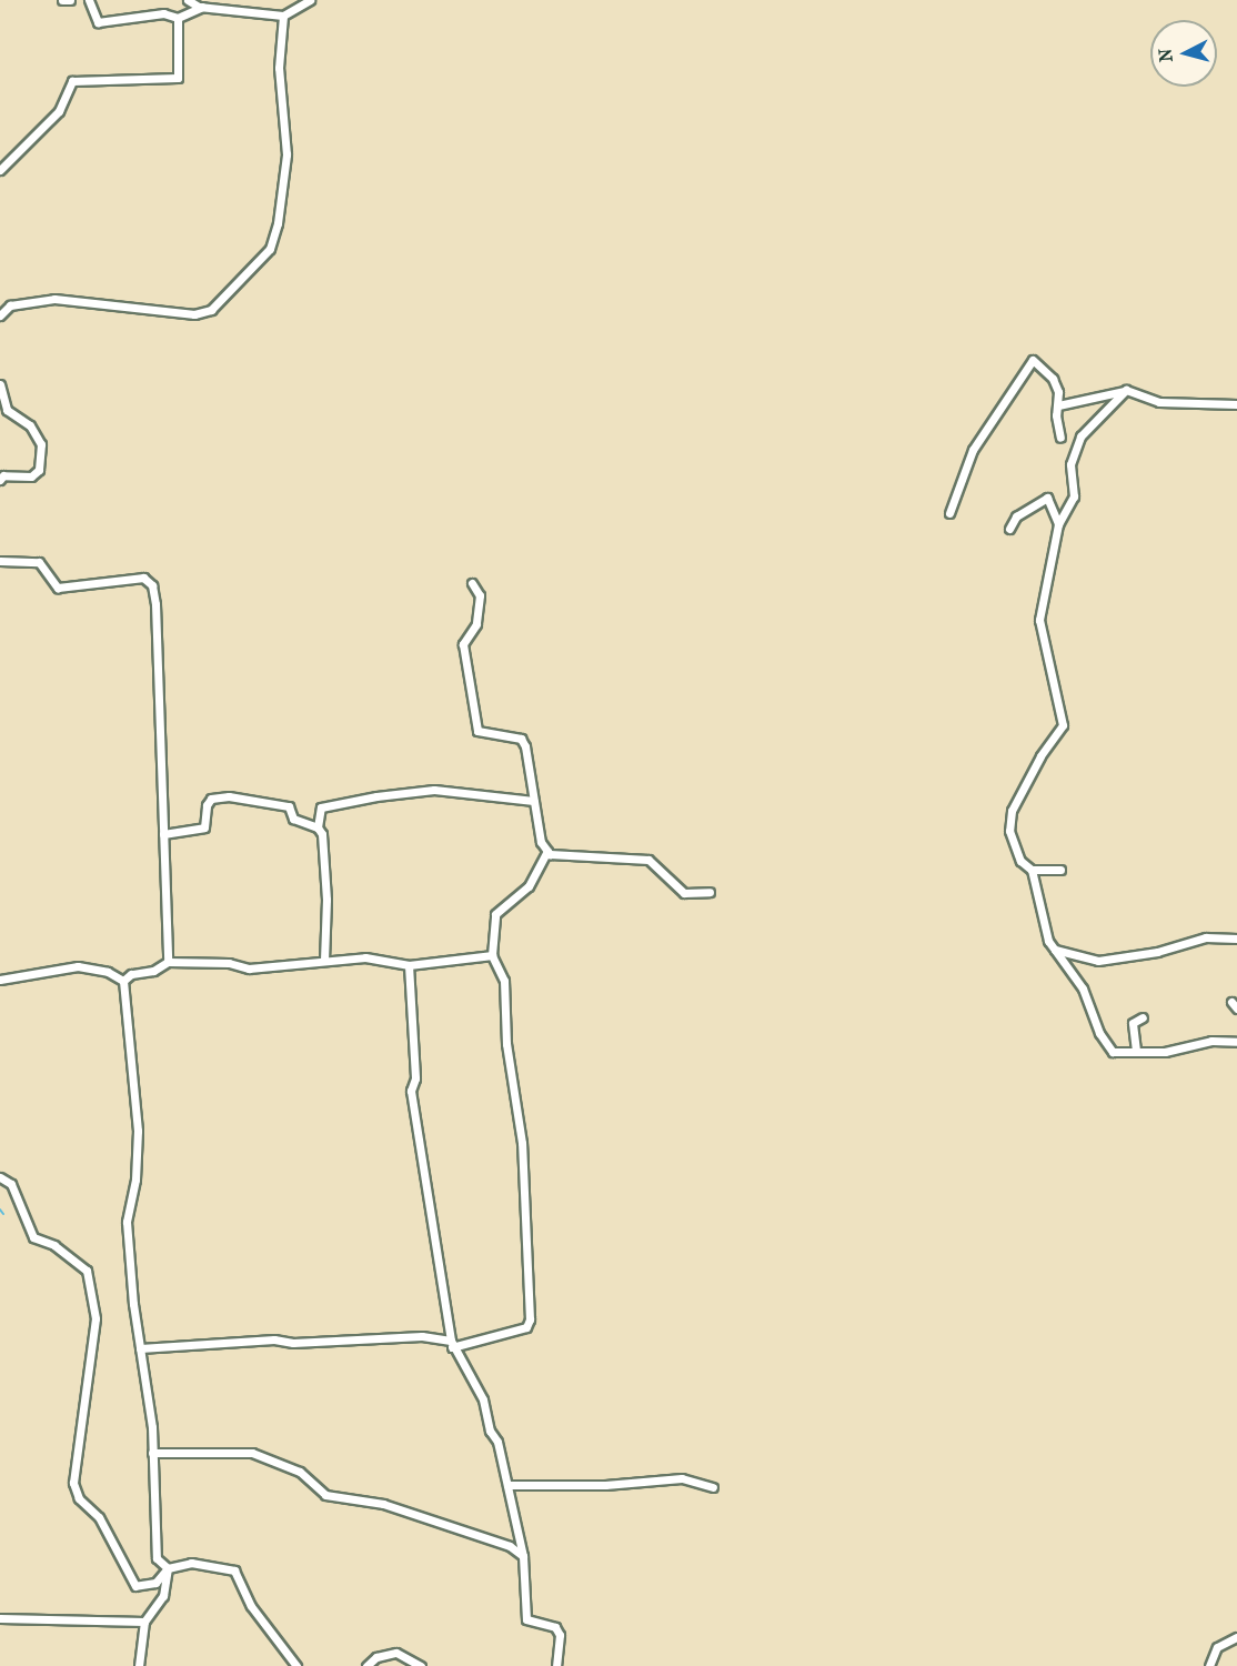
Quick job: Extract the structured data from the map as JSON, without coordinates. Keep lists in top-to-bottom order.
{
  "north": "left"
}
